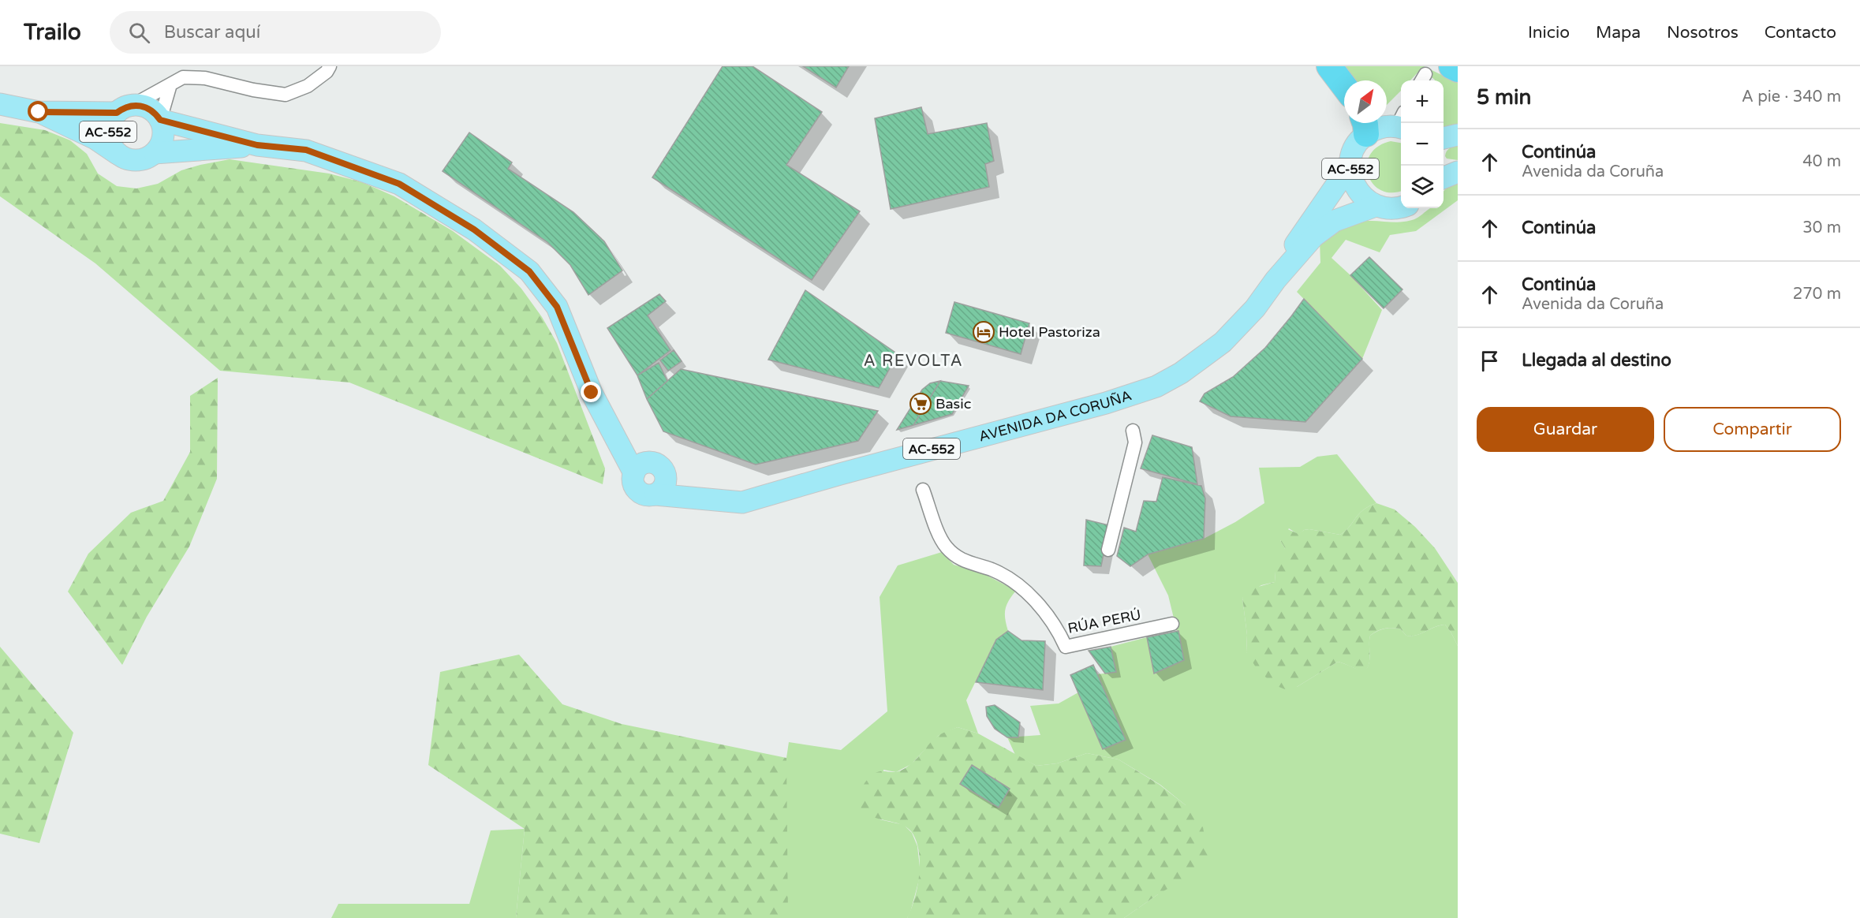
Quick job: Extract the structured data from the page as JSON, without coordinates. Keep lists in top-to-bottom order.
{
  "streets": {
    "main road": ["AC-552", "AVENIDA DA CORUÑA"],
    "street": ["RÚA PERÚ"]
  },
  "crossings": [
    ["AC-552", "AVENIDA DA CORUÑA"]
  ],
  "districts": ["A REVOLTA"],
  "places": {
    "hotel": ["Hotel Pastoriza"],
    "supermarket": ["Basic"]
  },
  "north": "top right",
  "page": {
    "header": "Trailo",
    "search": "Buscar aquí",
    "nav": [
      "Inicio",
      "Mapa",
      "Nosotros",
      "Contacto"
    ],
    "heading": ["5 min", "A pie · 340 m"],
    "map_buttons": ["+", "−"],
    "list": [
      ["Continúa", "Avenida da Coruña", "40 m"],
      ["Continúa", "30 m"],
      ["Continúa", "Avenida da Coruña", "270 m"],
      "Llegada al destino"
    ],
    "buttons": ["Guardar", "Compartir"]
  }
}
